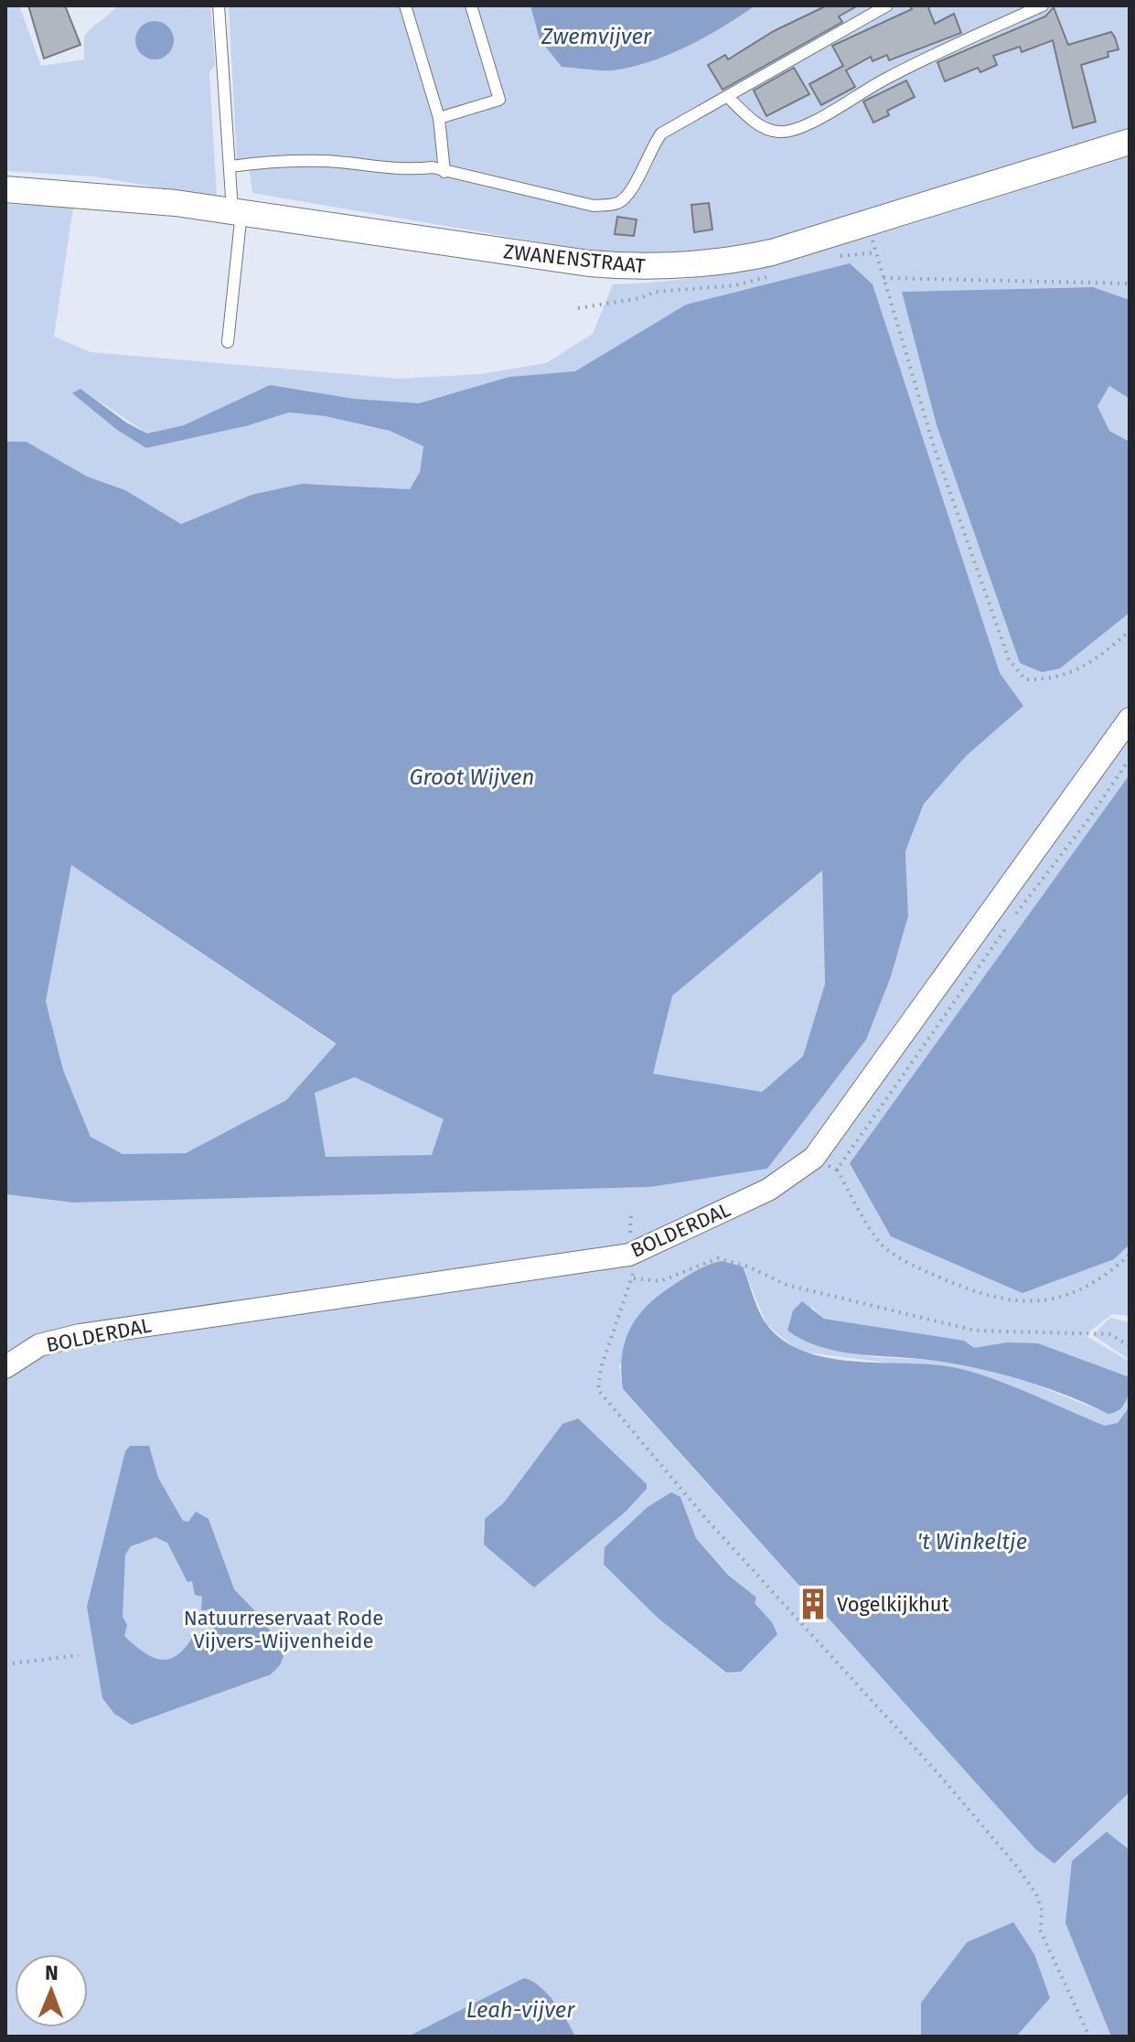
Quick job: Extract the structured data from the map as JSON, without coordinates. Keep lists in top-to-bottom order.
{
  "streets": {
    "street": ["ZWANENSTRAAT", "BOLDERDAL"]
  },
  "water": [
    "Zwemvijver",
    "Groot Wijven",
    "'t Winkeltje",
    "Leah-vijver"
  ],
  "parks": ["Natuurreservaat Rode Vijvers-Wijvenheide"],
  "places": {
    "building": ["Vogelkijkhut"]
  },
  "north": "top"
}
